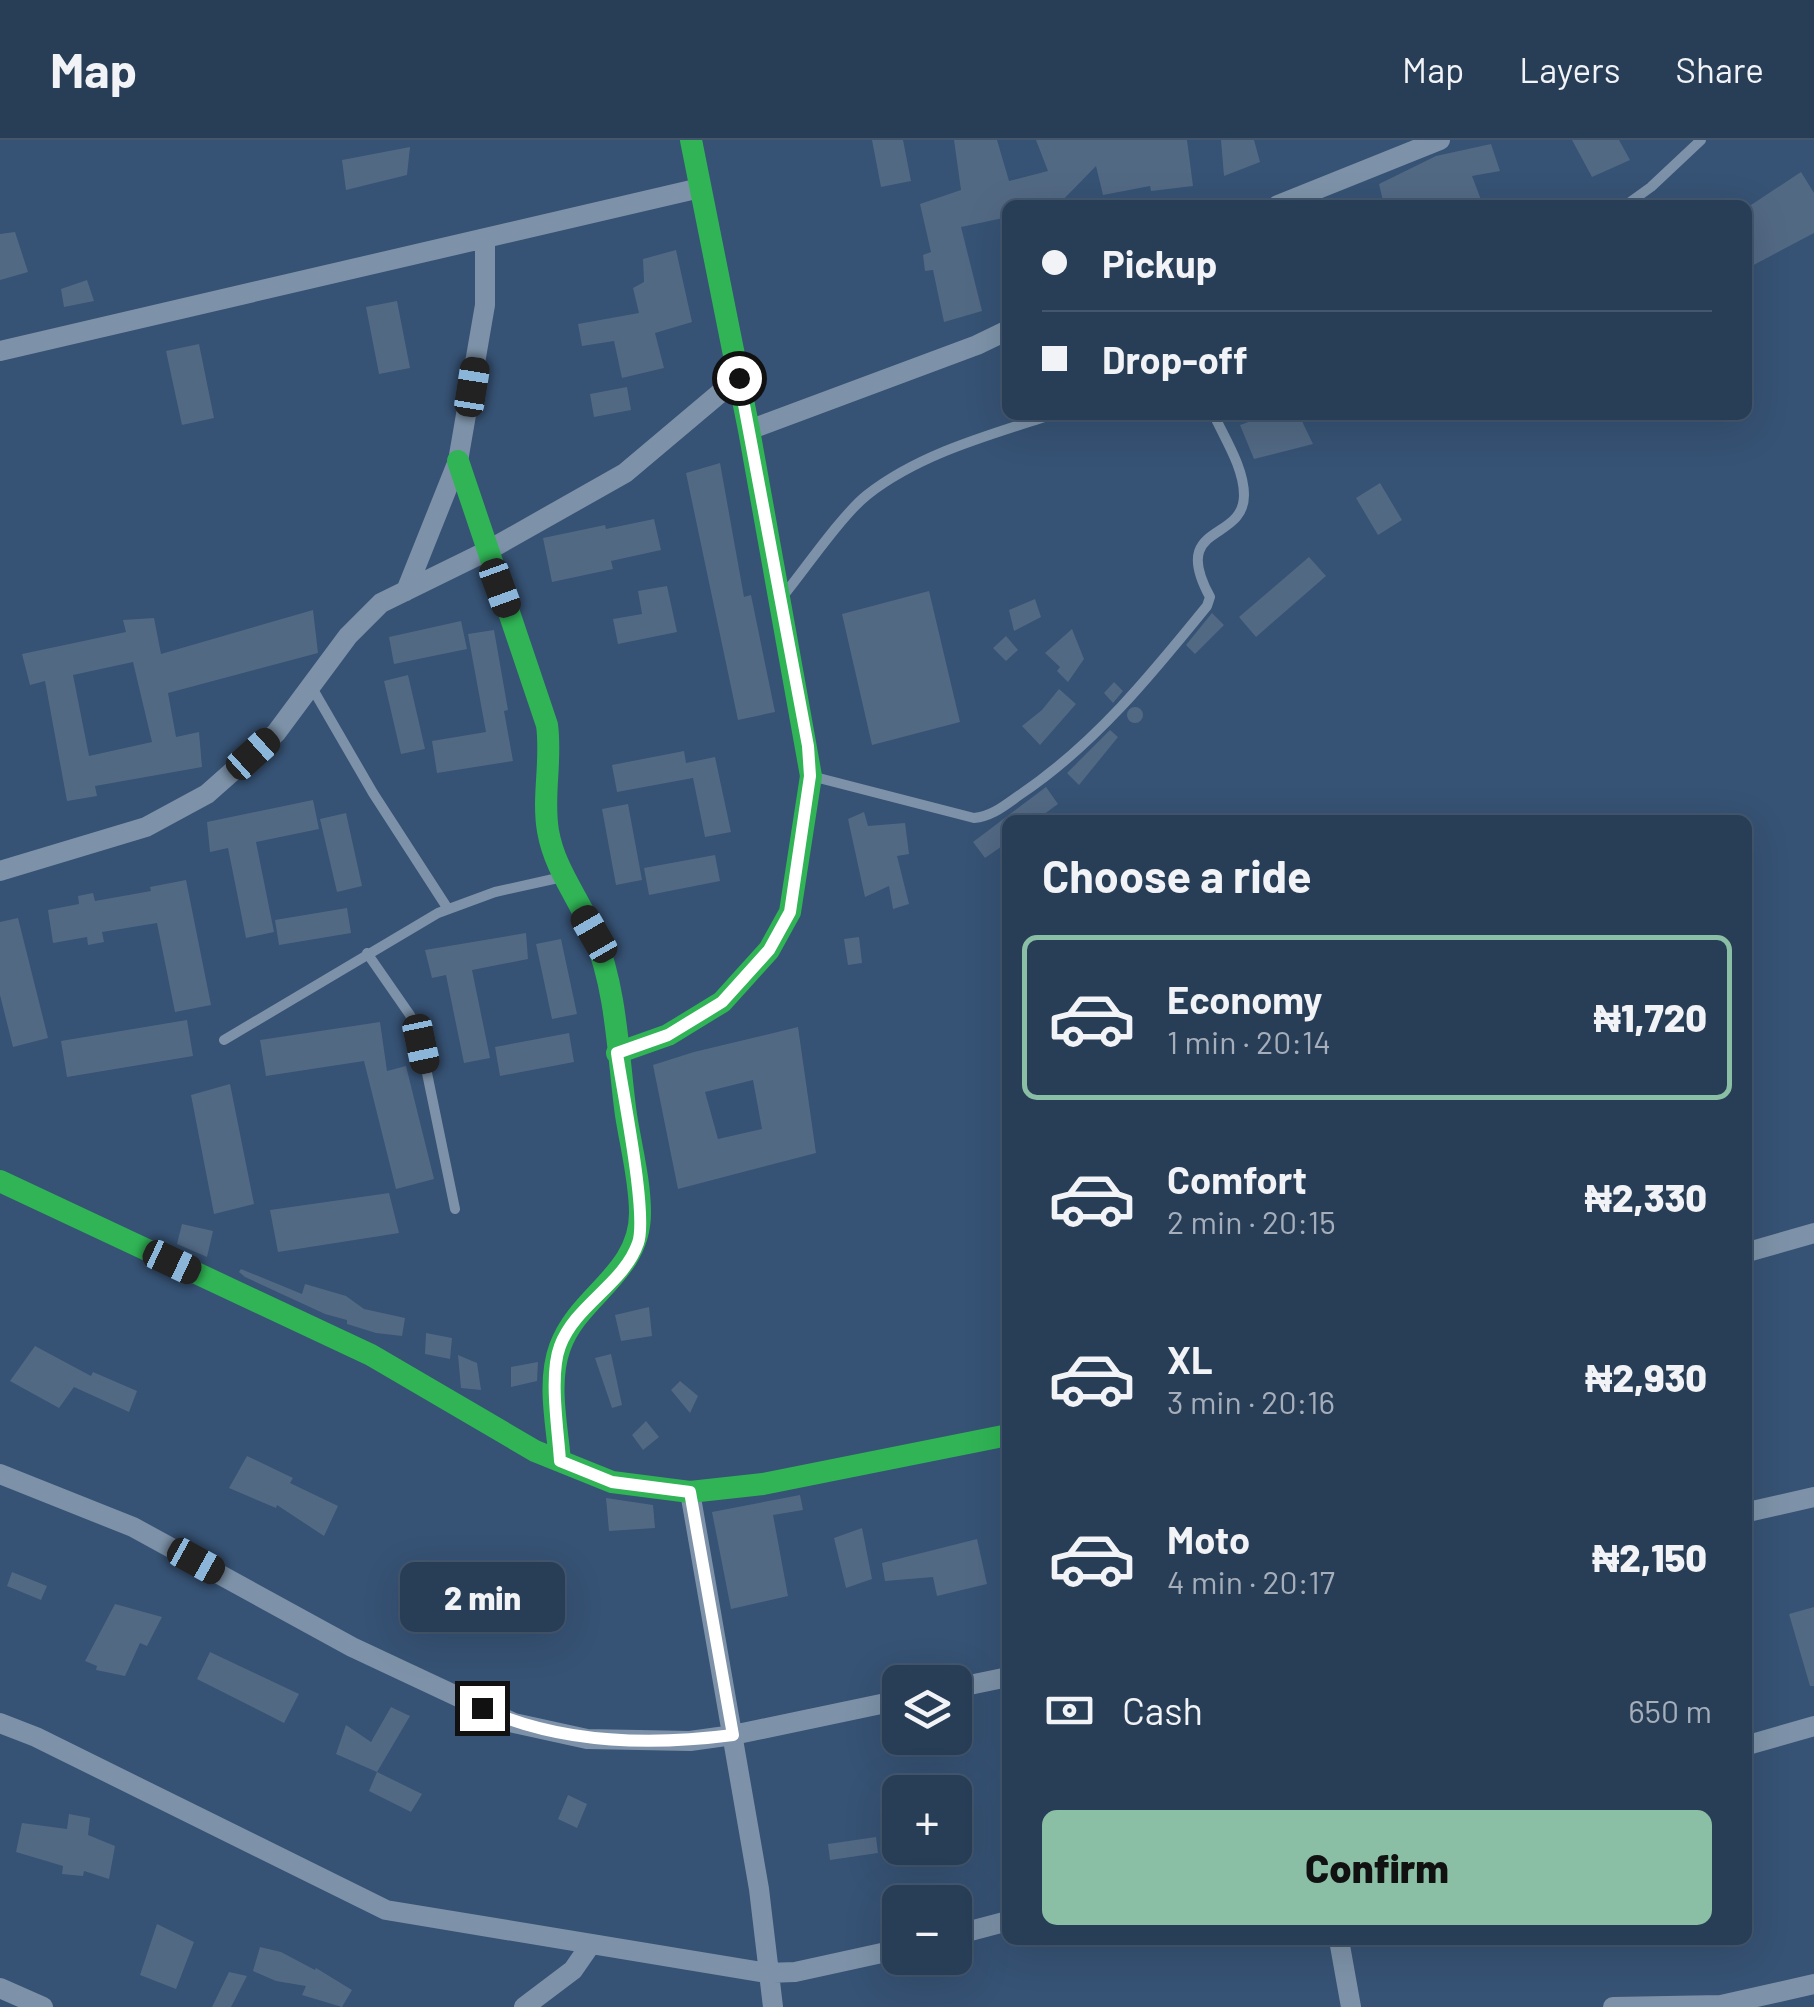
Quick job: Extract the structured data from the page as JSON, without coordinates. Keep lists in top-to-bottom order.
{
  "page": {
    "header": "Map",
    "nav": ["Map", "Layers", "Share"],
    "banner": ["Pickup", "Drop-off"],
    "heading": "Choose a ride",
    "list": [
      {
        "name": "Economy",
        "note": "1 min · 20:14",
        "value": "₦1,720"
      },
      {
        "name": "Comfort",
        "note": "2 min · 20:15",
        "value": "₦2,330"
      },
      {
        "name": "XL",
        "note": "3 min · 20:16",
        "value": "₦2,930"
      },
      {
        "name": "Moto",
        "note": "4 min · 20:17",
        "value": "₦2,150"
      }
    ],
    "bubble": "2 min",
    "pay": ["Cash", "650 m"],
    "map_buttons": ["+", "−"],
    "buttons": "Confirm"
  }
}
